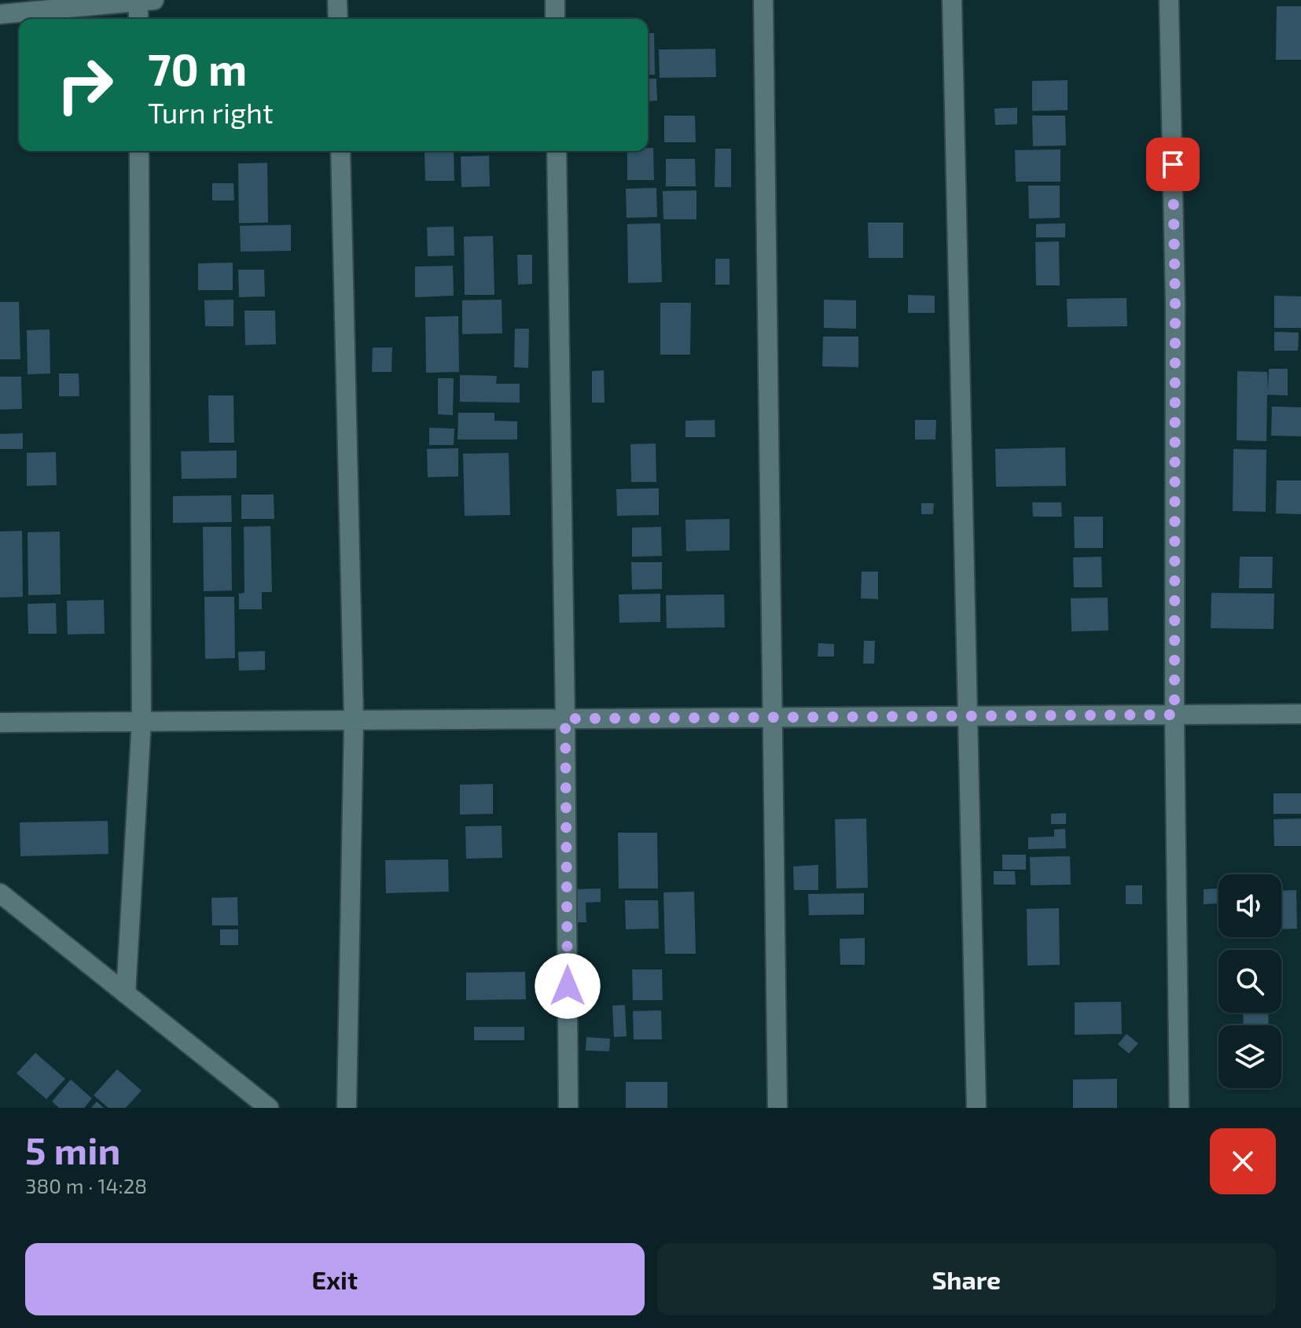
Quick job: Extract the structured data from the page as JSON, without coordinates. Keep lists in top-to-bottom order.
{
  "page": {
    "turn": ["70 m", "Turn right"],
    "heading": ["5 min", "380 m · 14:28"],
    "buttons": ["Exit", "Share"]
  }
}
